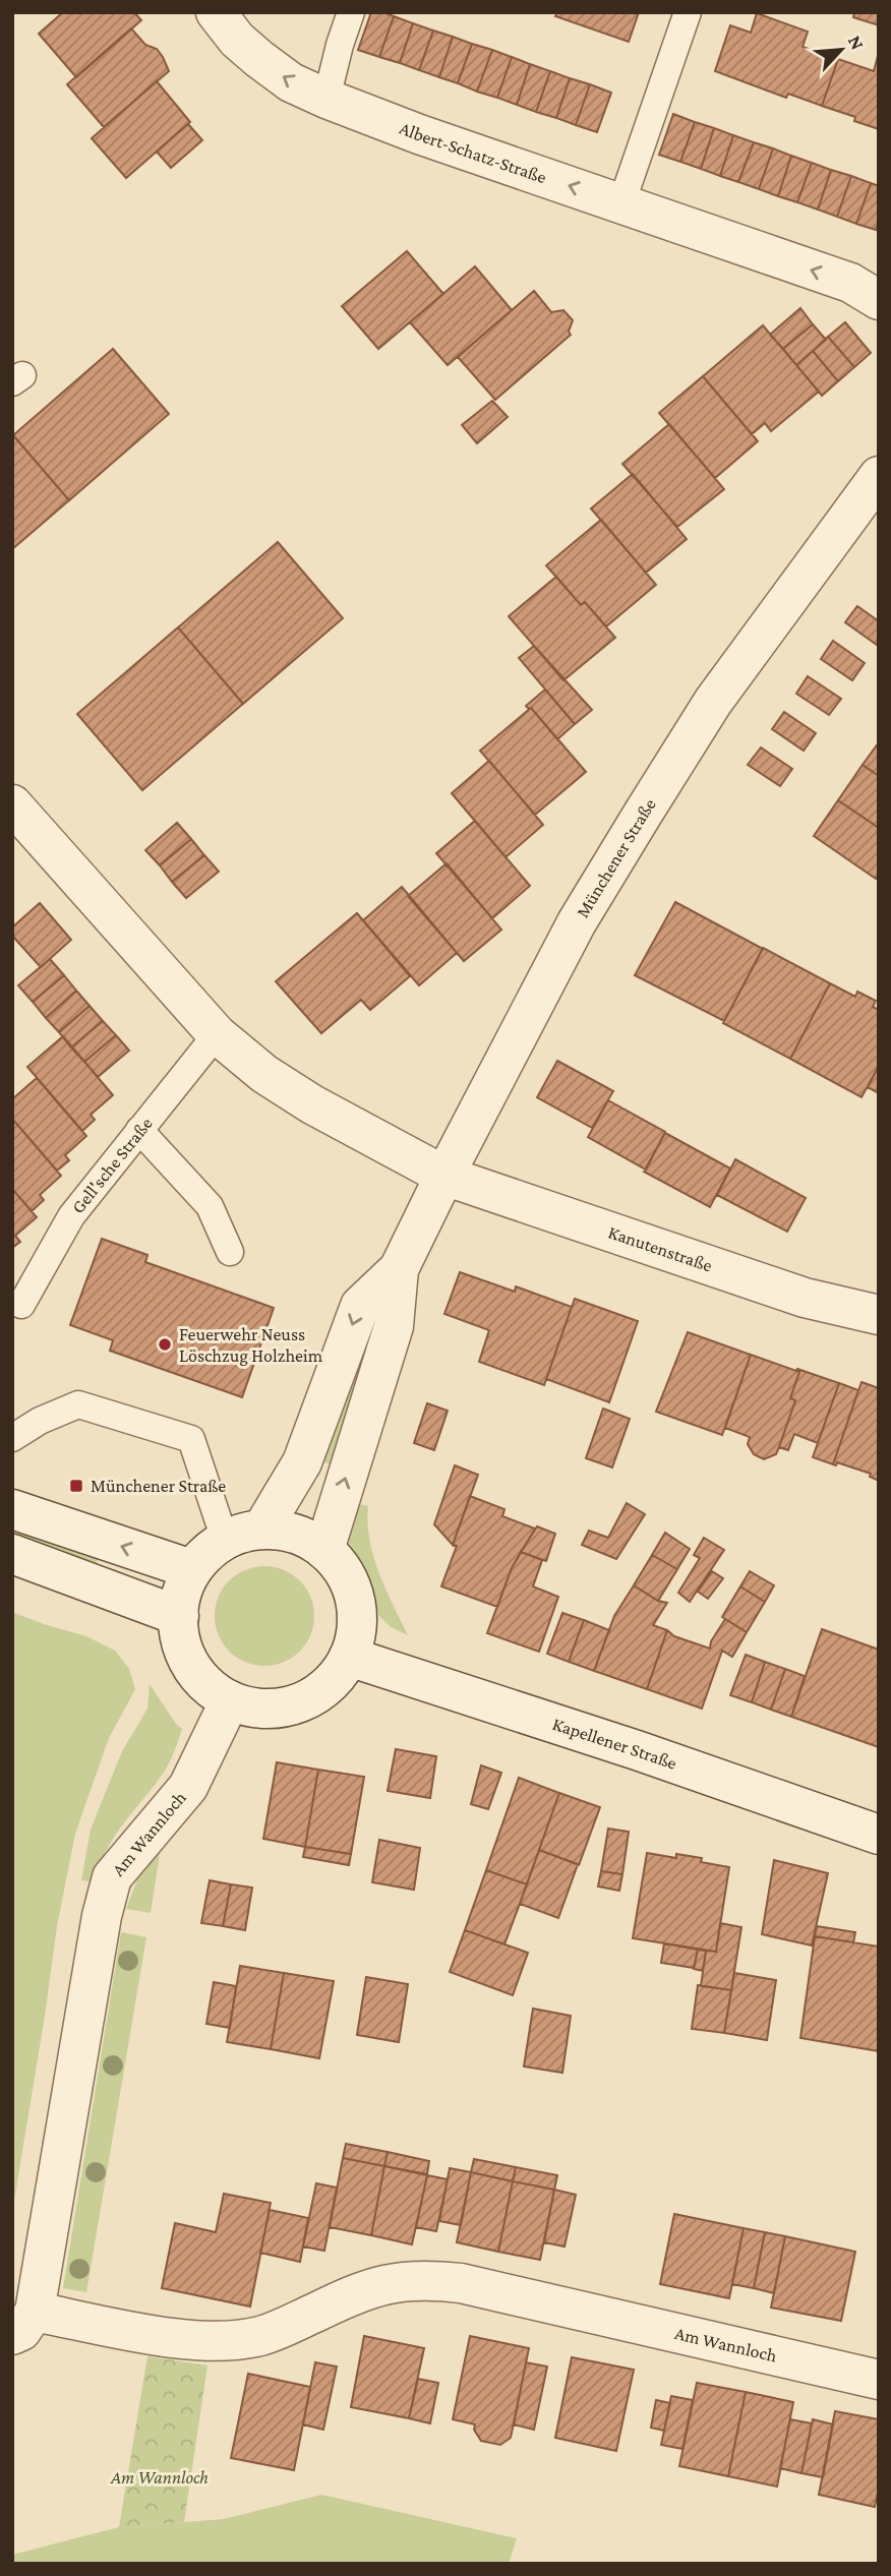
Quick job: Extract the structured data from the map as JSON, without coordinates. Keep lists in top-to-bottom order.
{
  "streets": {
    "street": [
      "Albert-Schatz-Straße",
      "Münchener Straße",
      "Kanutenstraße",
      "Kapellener Straße",
      "Am Wannloch"
    ],
    "lane": ["Gell'sche Straße"]
  },
  "crossings": [
    ["Münchener Straße", "Kanutenstraße"],
    ["Münchener Straße", "Kapellener Straße"],
    ["Münchener Straße", "Am Wannloch"],
    ["Kapellener Straße", "Am Wannloch"]
  ],
  "one_way": ["Albert-Schatz-Straße"],
  "parks": ["Am Wannloch"],
  "places": {
    "other": ["Feuerwehr Neuss Löschzug Holzheim"],
    "transit": ["Münchener Straße"]
  },
  "north": "top right"
}
